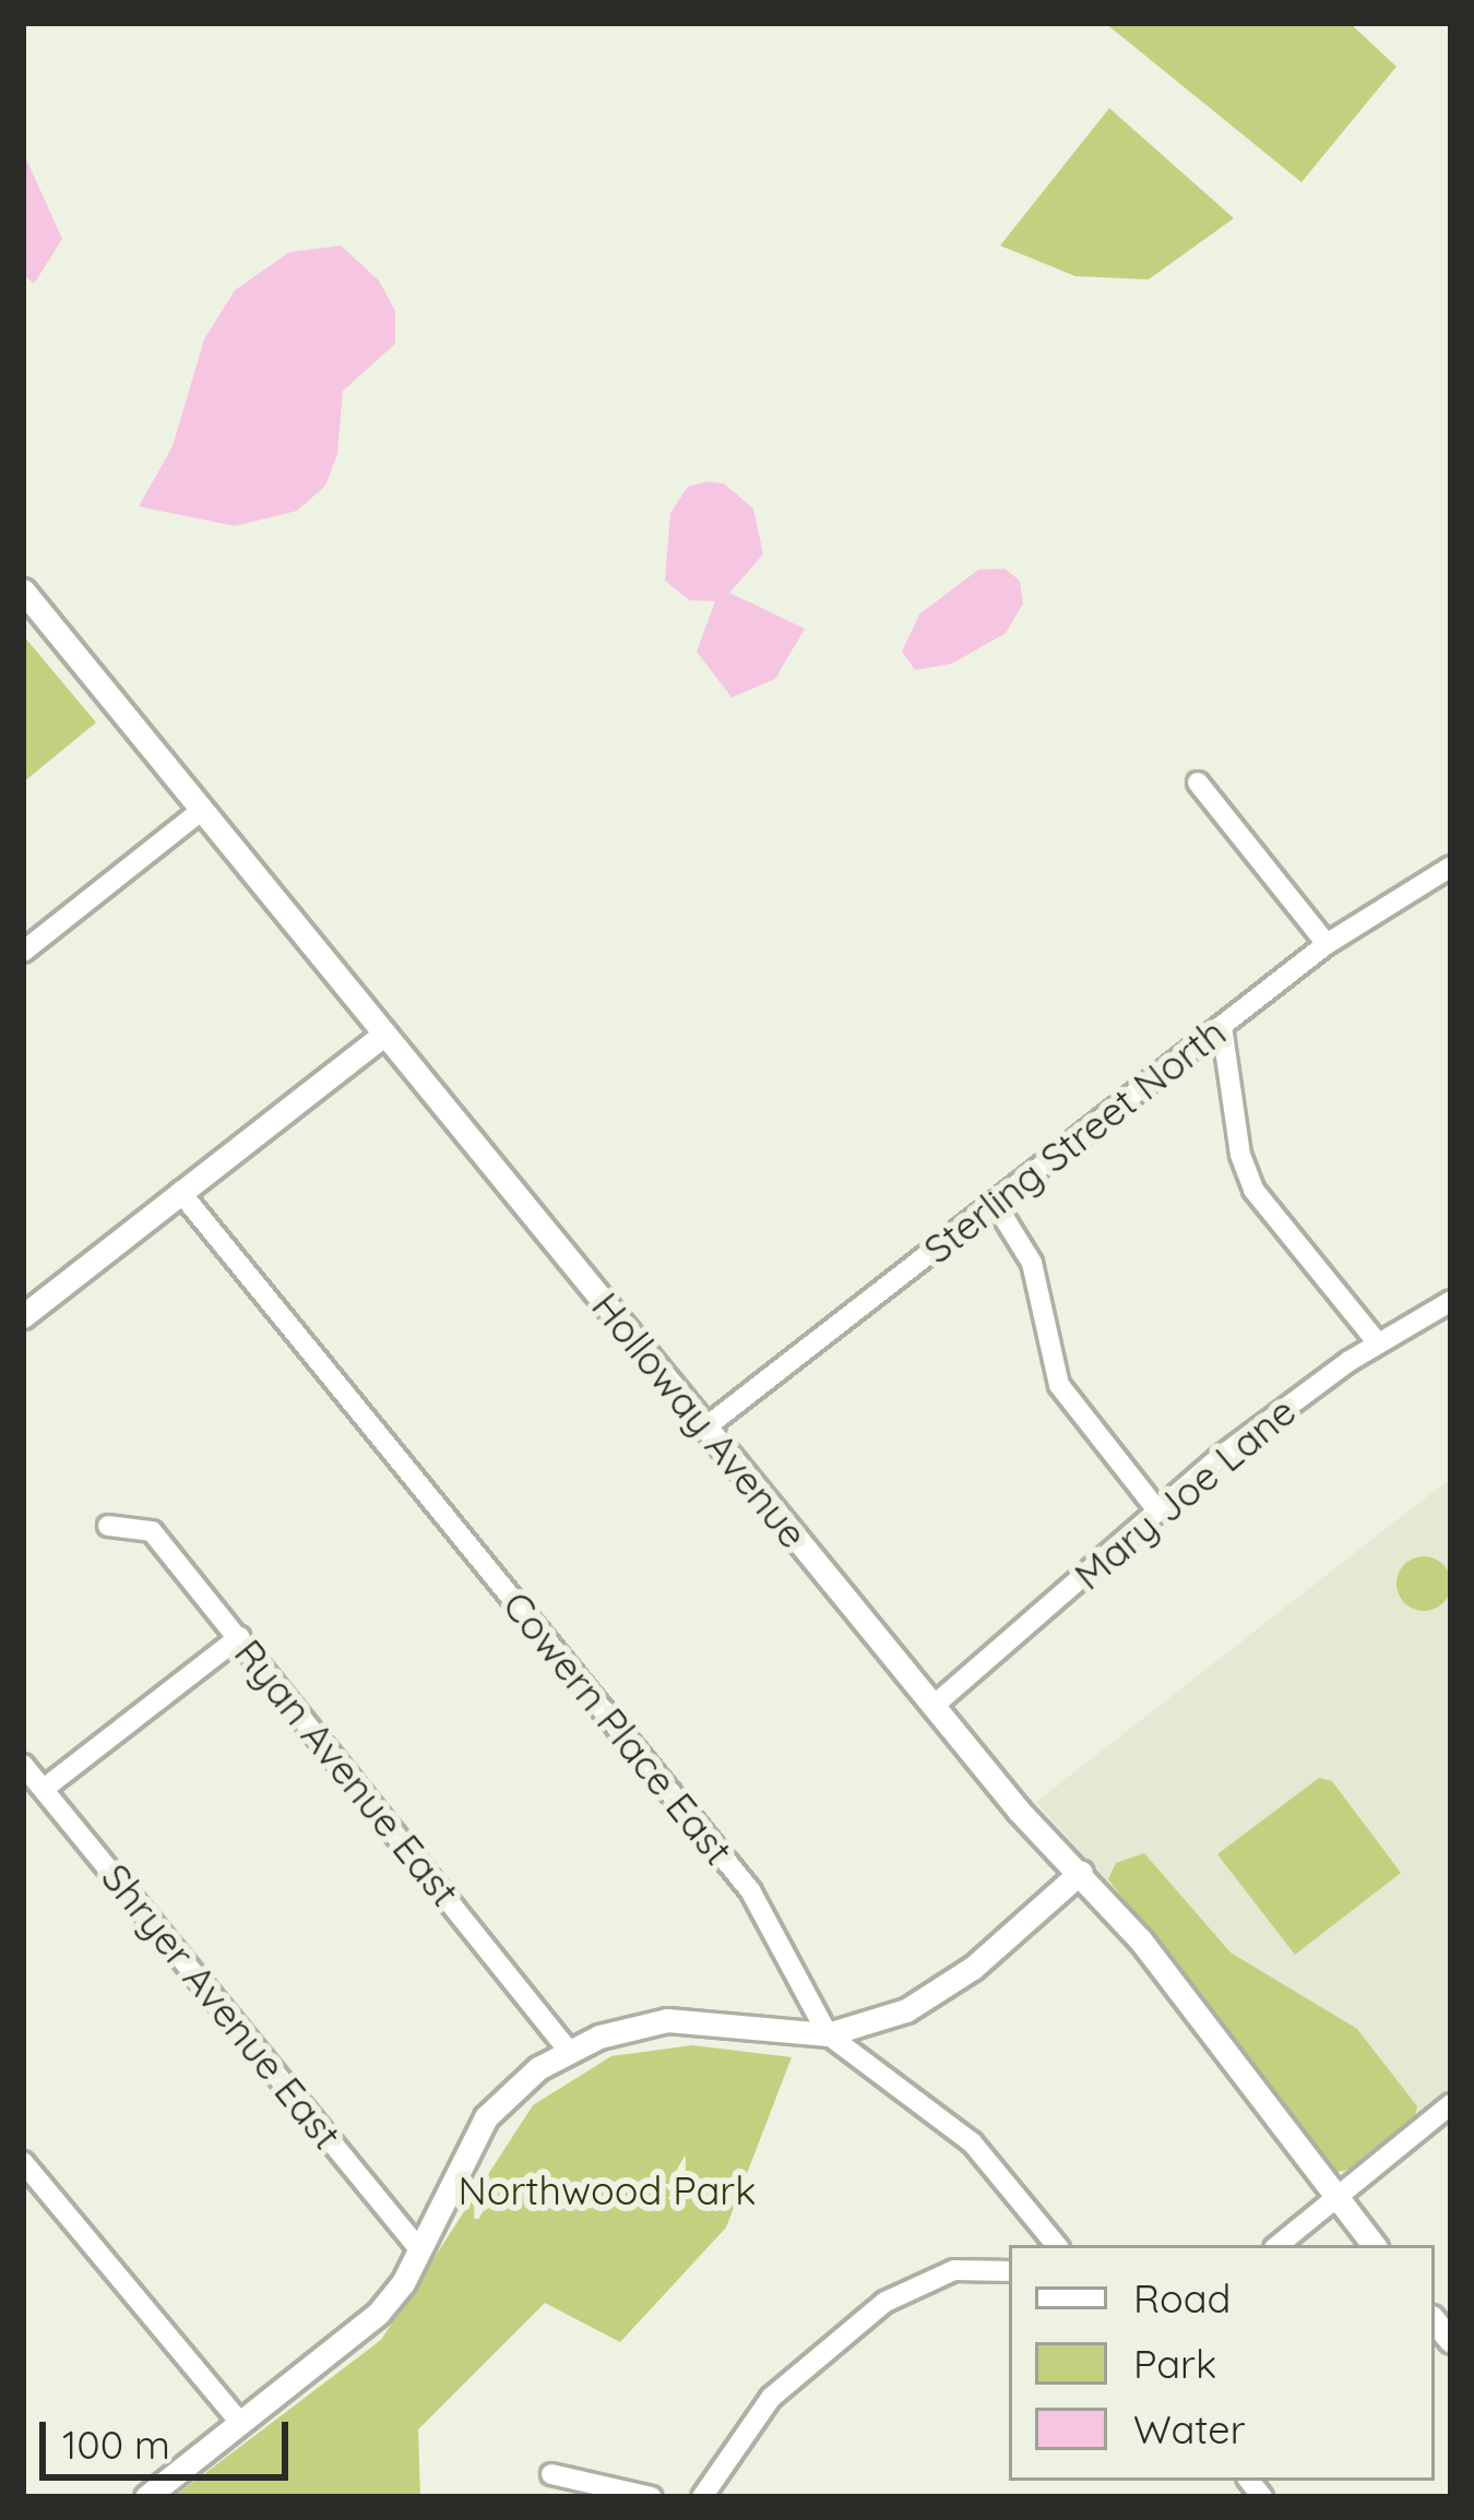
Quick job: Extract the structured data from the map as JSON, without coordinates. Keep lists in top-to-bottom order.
{
  "streets": {
    "street": [
      "Sterling Street North",
      "Holloway Avenue",
      "Mary Joe Lane",
      "Cowern Place East",
      "Ryan Avenue East",
      "Shryer Avenue East"
    ]
  },
  "crossings": [
    ["Sterling Street North", "Holloway Avenue"],
    ["Holloway Avenue", "Mary Joe Lane"]
  ],
  "parks": ["Northwood Park"],
  "legend": ["Road", "Park", "Water"],
  "scale_bar": "100 m"
}
